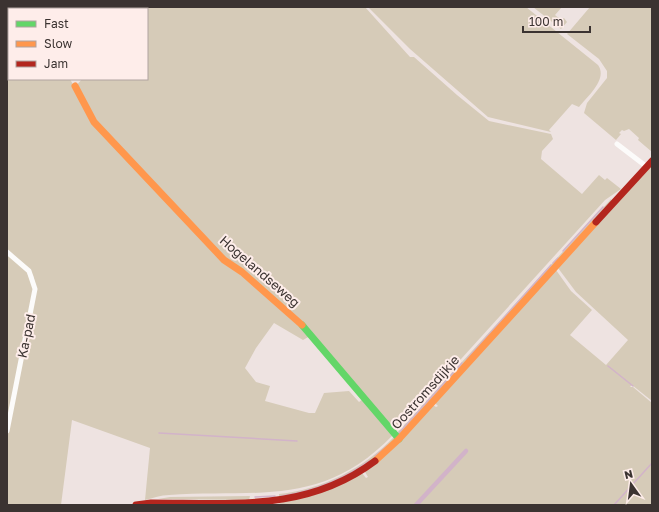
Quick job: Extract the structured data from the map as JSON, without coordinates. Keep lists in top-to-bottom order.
{
  "streets": {
    "street": ["Hogelandseweg", "Ka-pad", "Oostromsdijkje"]
  },
  "crossings": [
    ["Hogelandseweg", "Oostromsdijkje"]
  ],
  "legend": ["Fast", "Slow", "Jam"],
  "scale_bar": "100 m",
  "north": "top"
}
